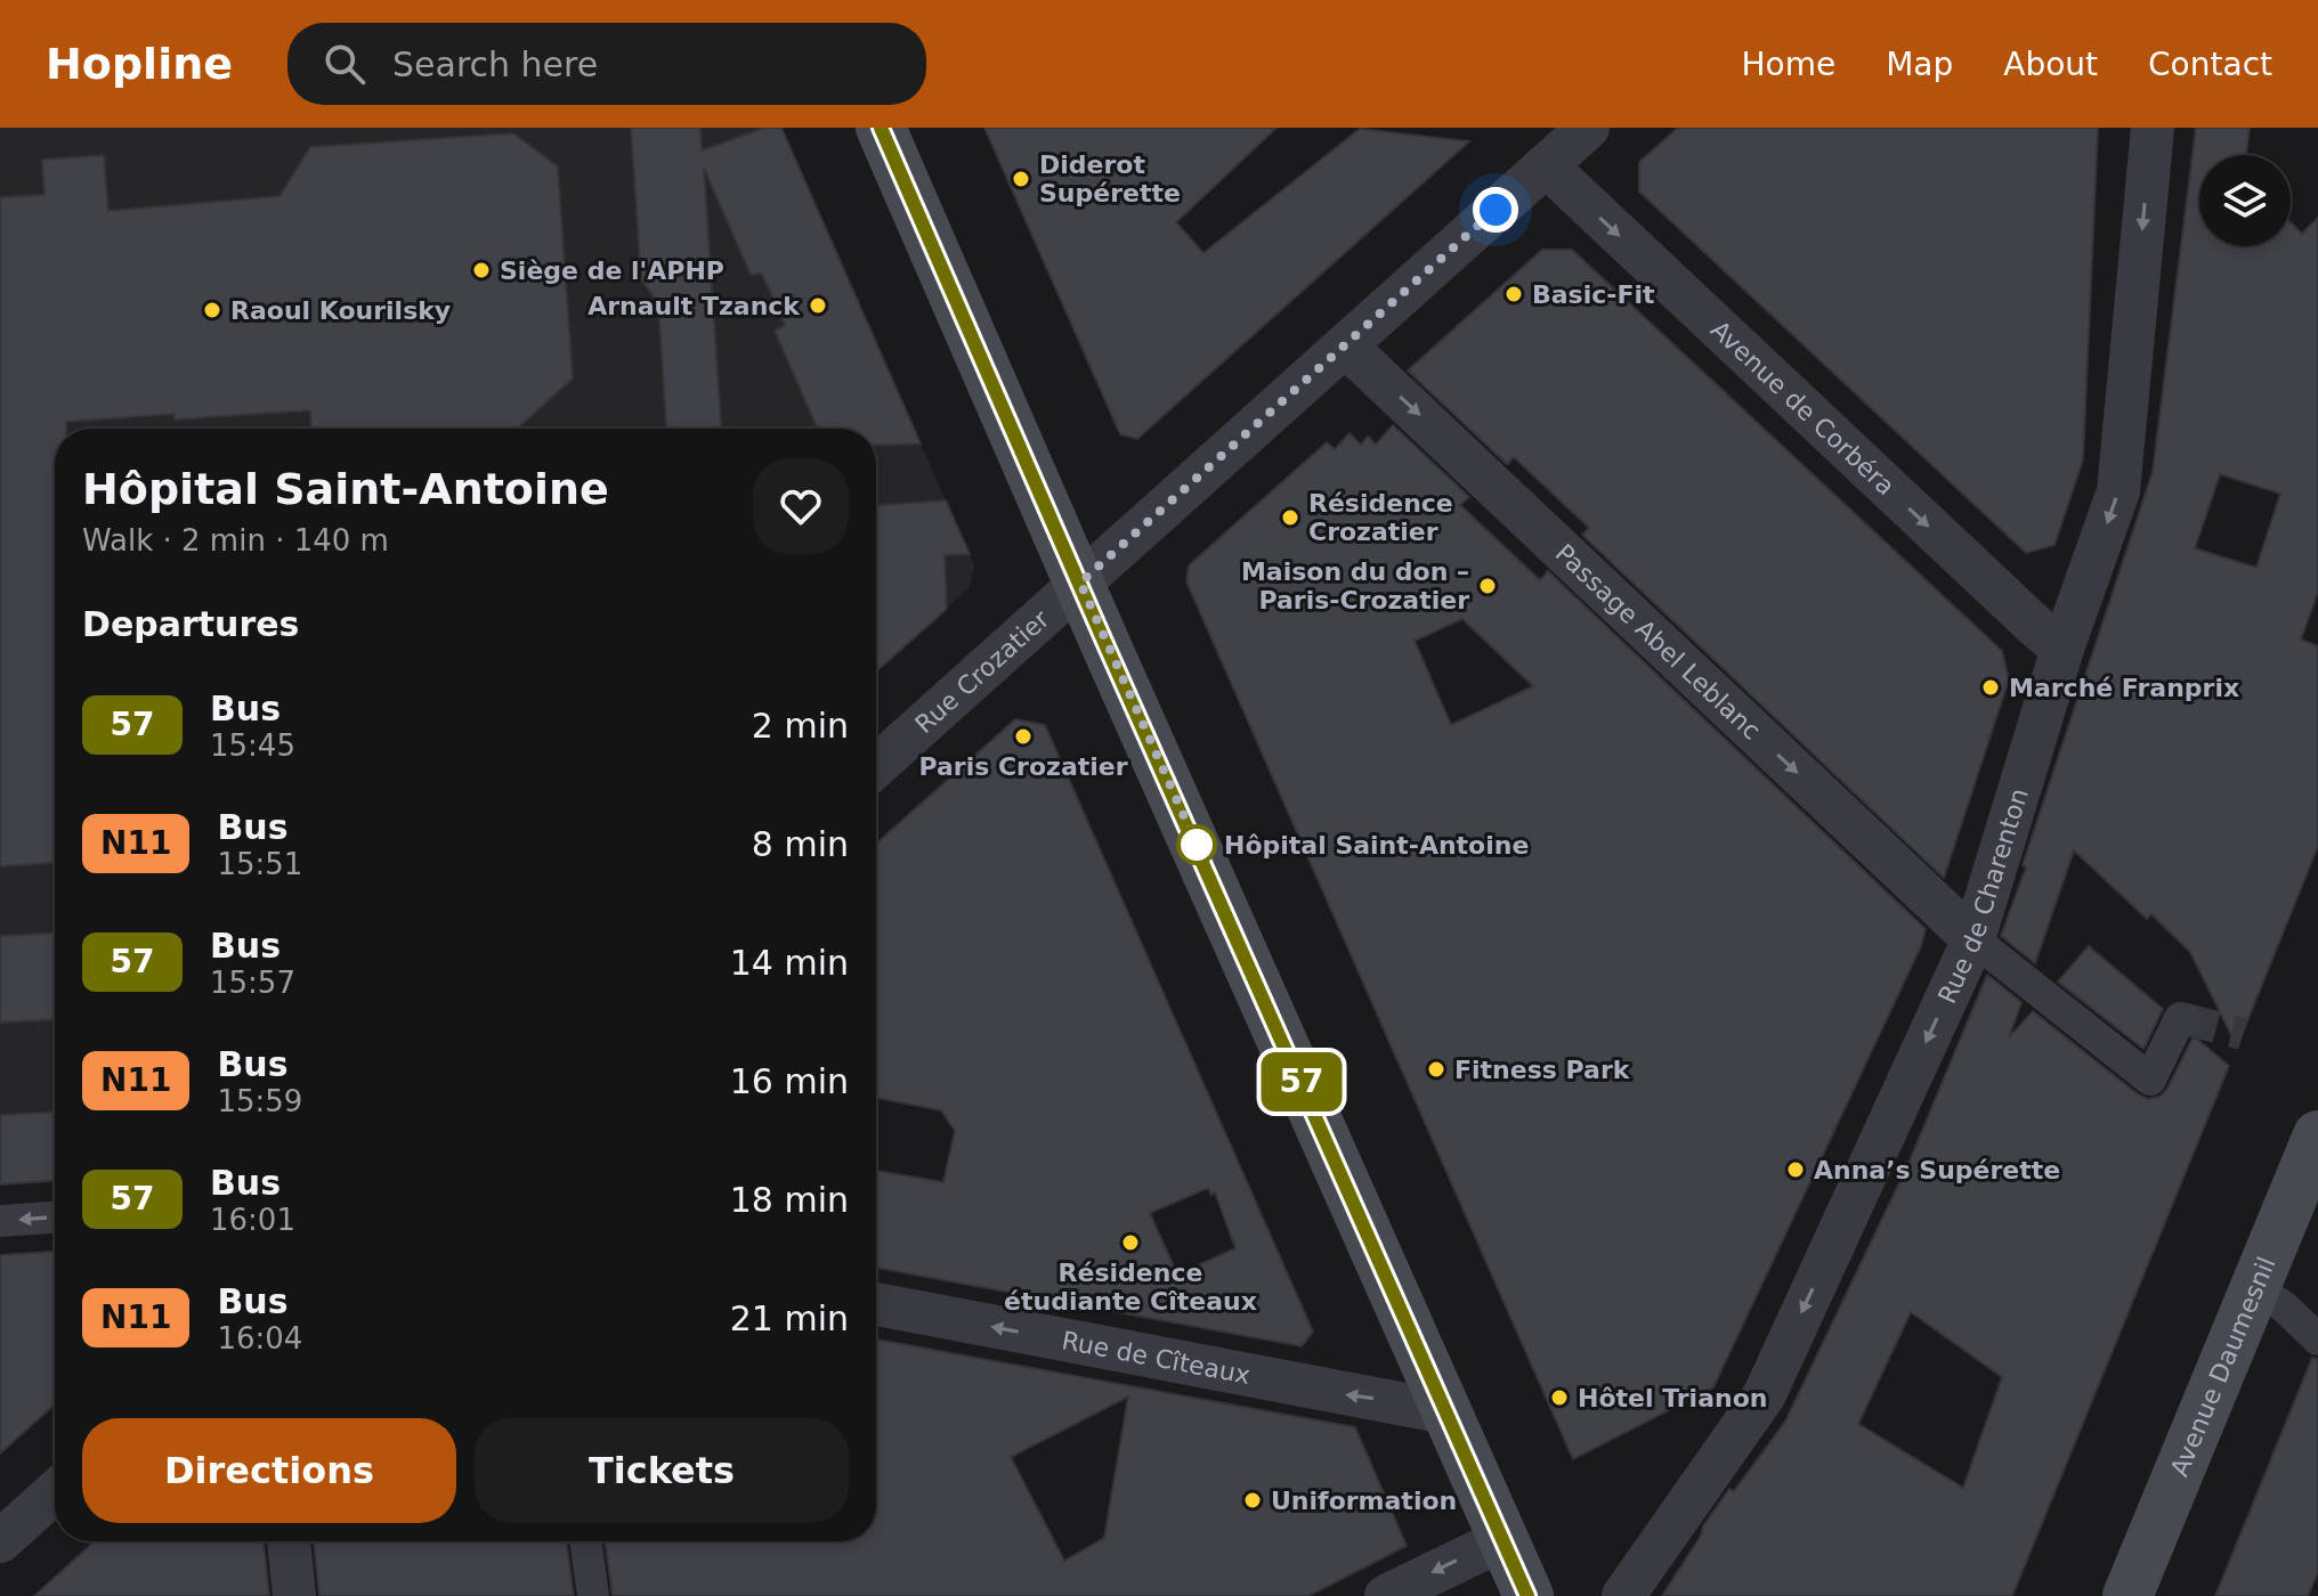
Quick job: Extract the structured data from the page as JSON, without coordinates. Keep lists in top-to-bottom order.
{
  "streets": {
    "main road": ["Avenue Daumesnil"],
    "street": [
      "Avenue de Corbéra",
      "Passage Abel Leblanc",
      "Rue Crozatier",
      "Rue de Charenton",
      "Rue de Cîteaux"
    ]
  },
  "crossings": [
    ["Avenue de Corbéra", "Rue Crozatier"],
    ["Avenue de Corbéra", "Rue de Charenton"],
    ["Passage Abel Leblanc", "Rue Crozatier"],
    ["Passage Abel Leblanc", "Rue de Charenton"]
  ],
  "one_way": [
    "Avenue de Corbéra",
    "Passage Abel Leblanc",
    "Rue de Charenton",
    "Rue de Cîteaux"
  ],
  "places": [
    "Diderot Supérette",
    "Siège de l'APHP",
    "Basic-Fit",
    "Arnault Tzanck",
    "Raoul Kourilsky",
    "Résidence Crozatier",
    "Maison du don – Paris-Crozatier",
    "Marché Franprix",
    "Paris Crozatier",
    "Hôpital Saint-Antoine",
    "Fitness Park",
    "Anna’s Supérette",
    "Résidence étudiante Cîteaux",
    "Hôtel Trianon",
    "Uniformation"
  ],
  "lines": ["bus line 57"],
  "page": {
    "header": "Hopline",
    "search": "Search here",
    "nav": [
      "Home",
      "Map",
      "About",
      "Contact"
    ],
    "on_map": "57",
    "heading": [
      ["Hôpital Saint-Antoine", "Walk · 2 min · 140 m"],
      "Departures"
    ],
    "list": [
      {
        "mark": "57",
        "name": "Bus",
        "note": "15:45",
        "value": "2 min"
      },
      {
        "mark": "N11",
        "name": "Bus",
        "note": "15:51",
        "value": "8 min"
      },
      {
        "mark": "57",
        "name": "Bus",
        "note": "15:57",
        "value": "14 min"
      },
      {
        "mark": "N11",
        "name": "Bus",
        "note": "15:59",
        "value": "16 min"
      },
      {
        "mark": "57",
        "name": "Bus",
        "note": "16:01",
        "value": "18 min"
      },
      {
        "mark": "N11",
        "name": "Bus",
        "note": "16:04",
        "value": "21 min"
      }
    ],
    "buttons": ["Directions", "Tickets"]
  }
}
